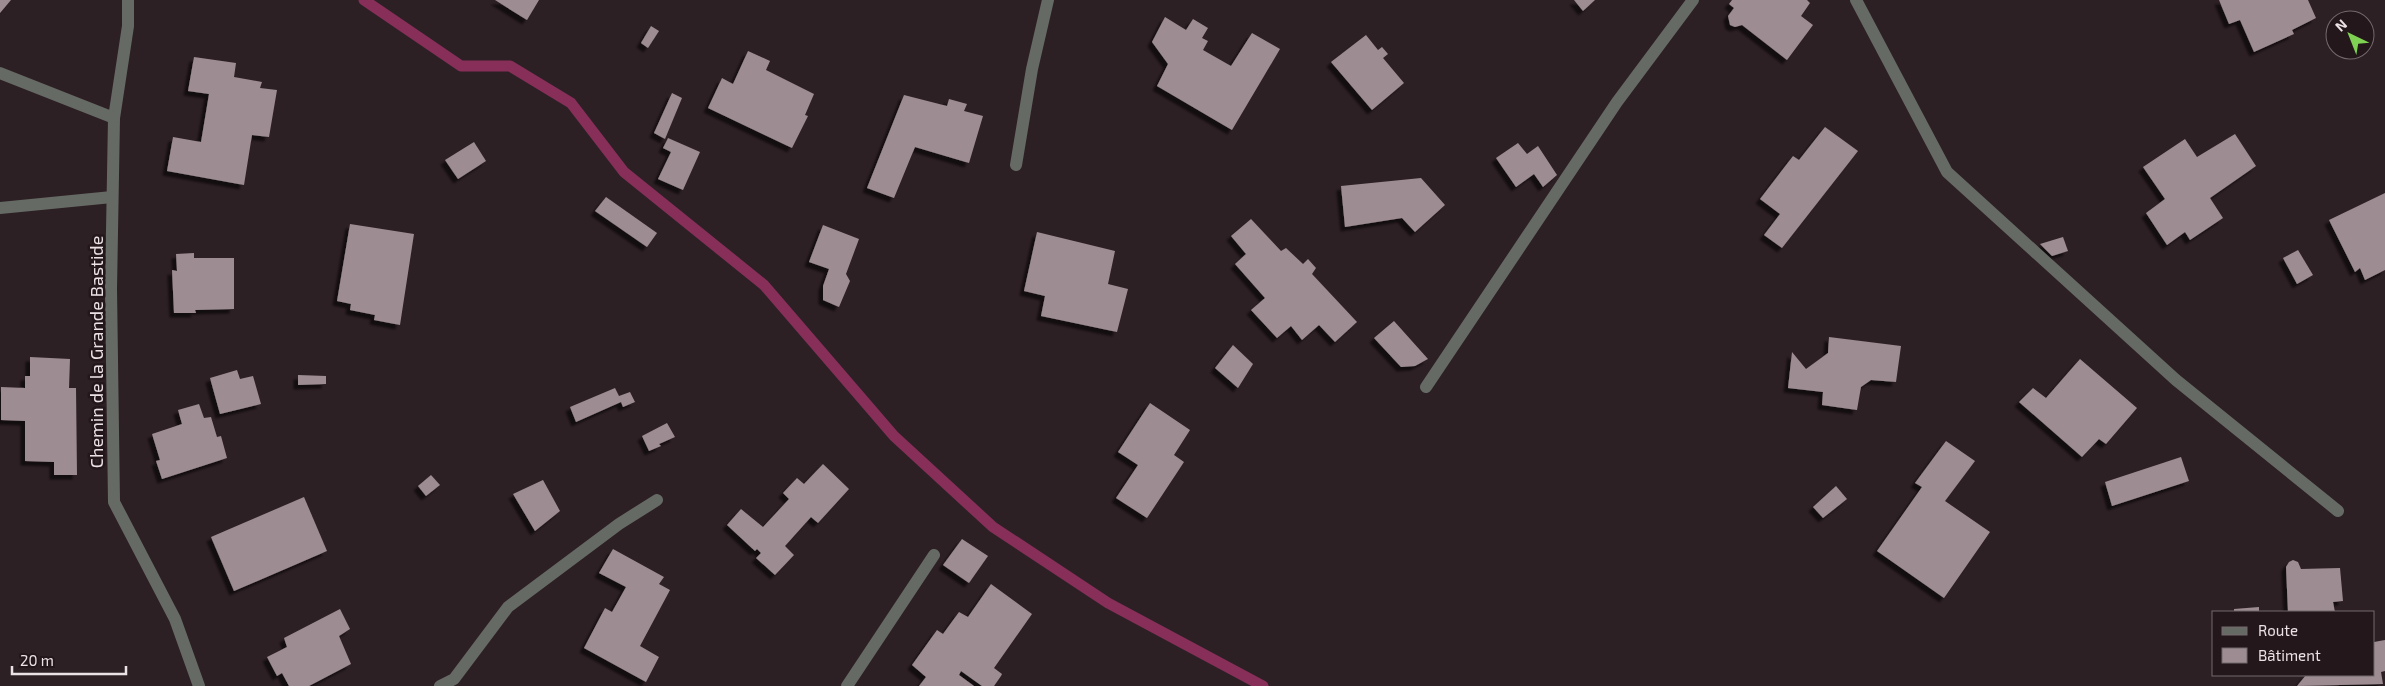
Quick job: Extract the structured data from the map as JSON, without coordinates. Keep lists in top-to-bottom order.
{
  "streets": {
    "street": ["Chemin de la Grande Bastide"]
  },
  "legend": ["Route", "Bâtiment"],
  "scale_bar": "20 m",
  "north": "top left"
}
